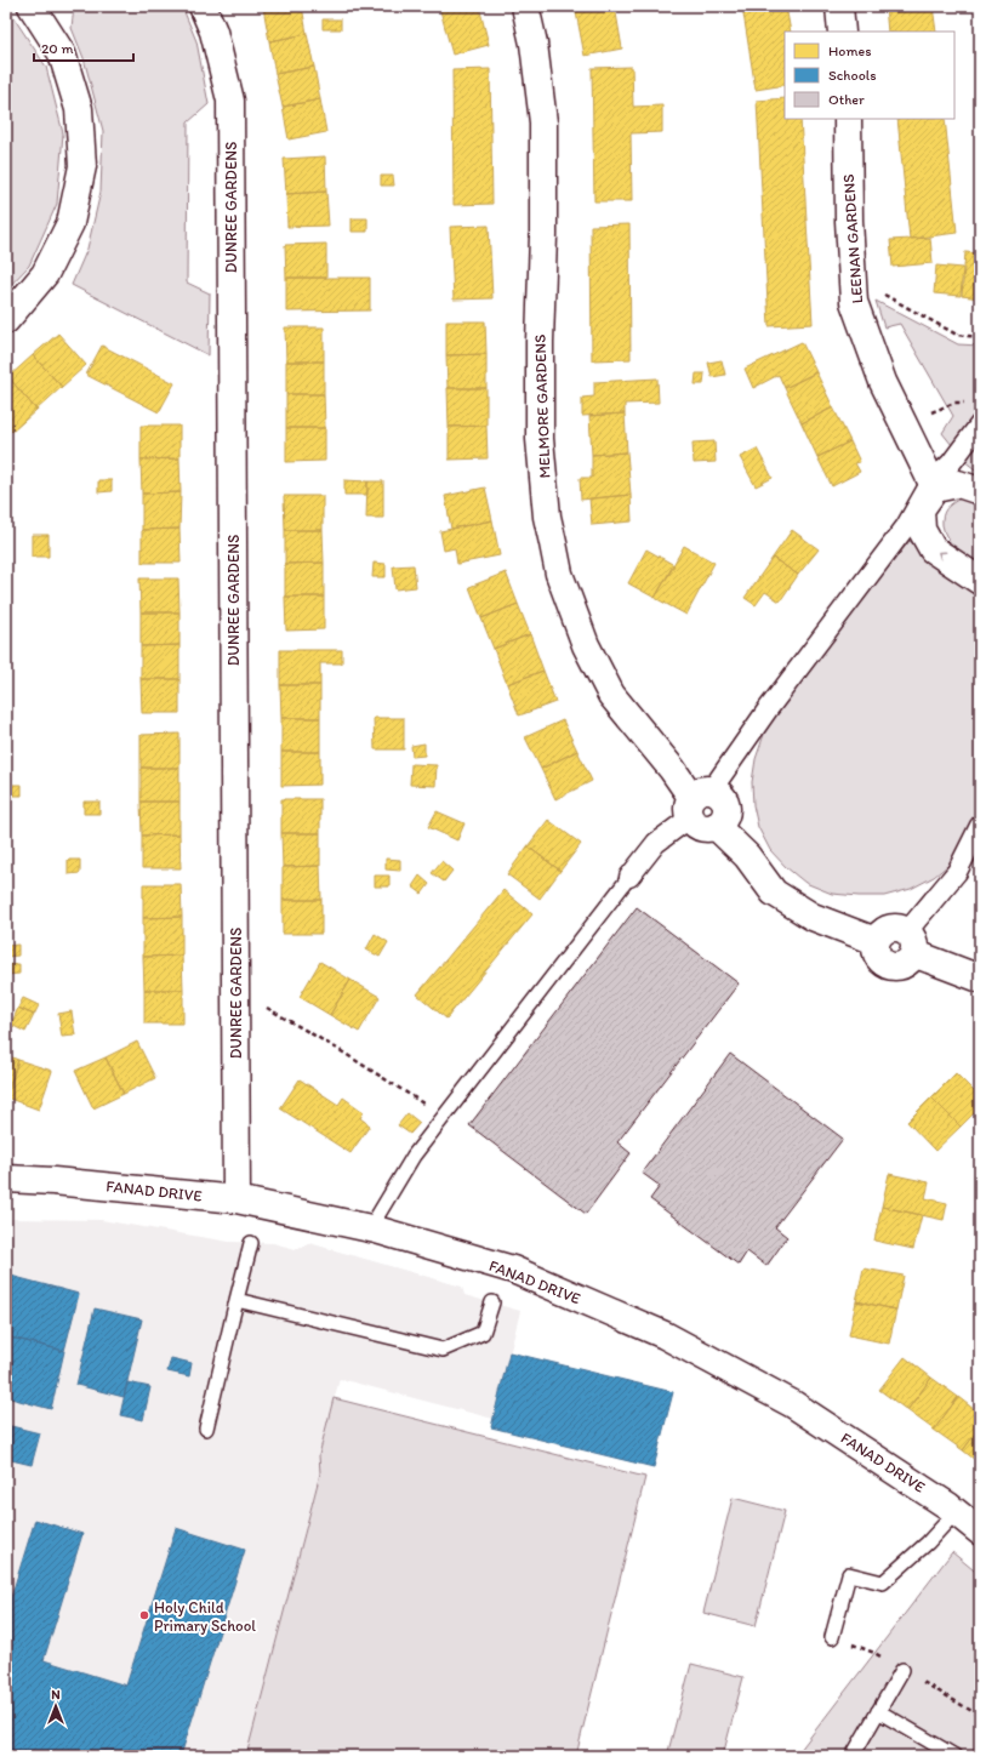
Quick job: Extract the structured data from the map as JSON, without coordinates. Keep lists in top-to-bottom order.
{
  "streets": {
    "street": [
      "DUNREE GARDENS",
      "LEENAN GARDENS",
      "MELMORE GARDENS",
      "FANAD DRIVE"
    ]
  },
  "crossings": [
    ["DUNREE GARDENS", "FANAD DRIVE"]
  ],
  "places": ["Holy Child Primary School"],
  "legend": ["Homes", "Schools", "Other"],
  "scale_bar": "20 m",
  "north": "top"
}
